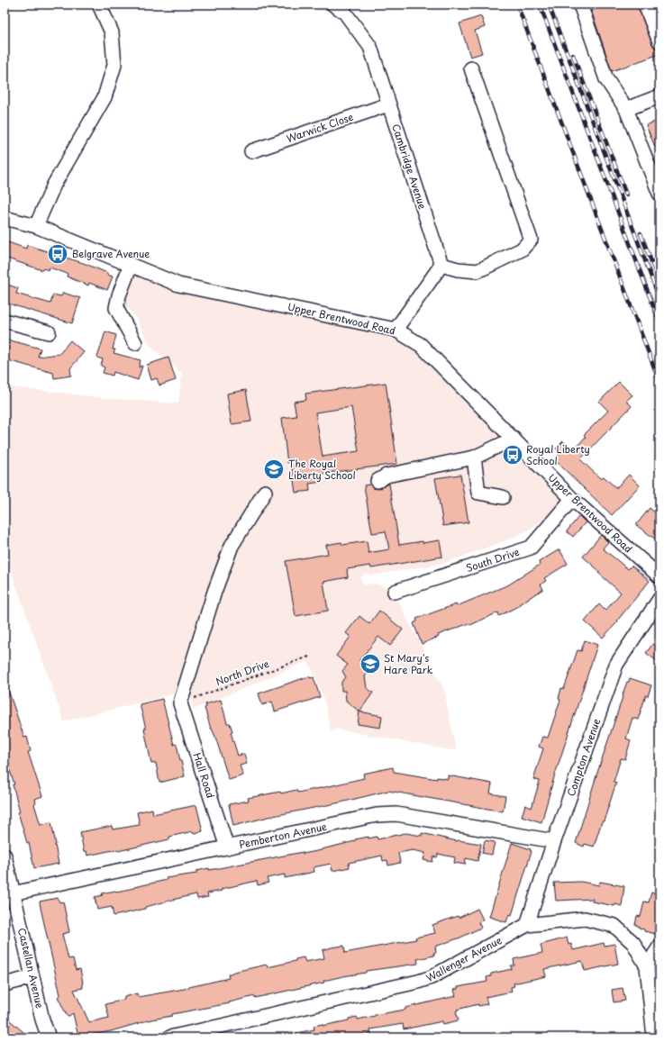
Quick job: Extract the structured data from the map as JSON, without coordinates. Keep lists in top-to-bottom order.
{
  "streets": {
    "street": [
      "Warwick Close",
      "Cambridge Avenue",
      "Upper Brentwood Road",
      "South Drive",
      "Compton Avenue",
      "Hall Road",
      "Pemberton Avenue",
      "Wallenger Avenue",
      "Castellan Avenue"
    ],
    "path": ["North Drive"]
  },
  "crossings": [
    ["Warwick Close", "Cambridge Avenue"],
    ["Upper Brentwood Road", "South Drive"],
    ["North Drive", "Hall Road"],
    ["Compton Avenue", "Pemberton Avenue"],
    ["Compton Avenue", "Wallenger Avenue"],
    ["Hall Road", "Pemberton Avenue"],
    ["Pemberton Avenue", "Castellan Avenue"]
  ],
  "places": {
    "bus stop": ["Belgrave Avenue", "Royal Liberty School"],
    "school or university": ["The Royal Liberty School", "St Mary's Hare Park"]
  }
}
